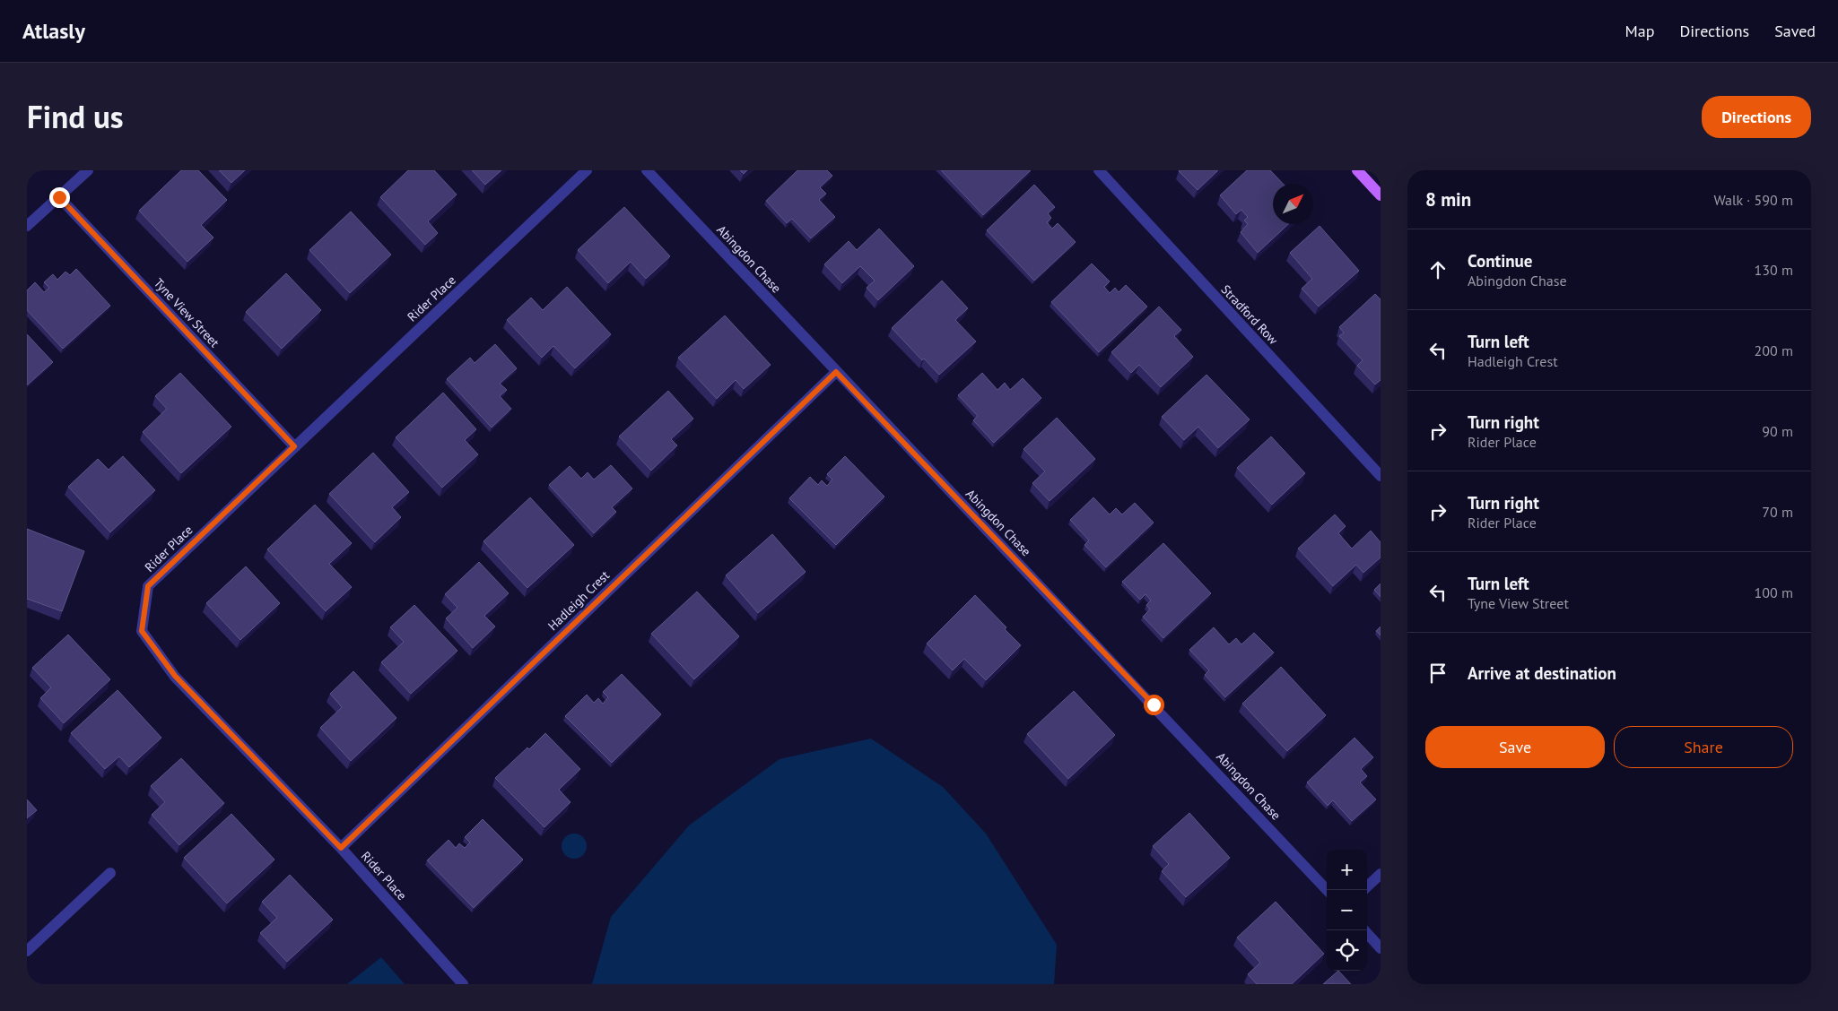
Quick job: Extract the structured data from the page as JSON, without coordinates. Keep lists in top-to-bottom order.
{
  "streets": {
    "street": [
      "Abingdon Chase",
      "Rider Place",
      "Tyne View Street",
      "Stradford Row",
      "Hadleigh Crest"
    ]
  },
  "crossings": [
    ["Abingdon Chase", "Hadleigh Crest"],
    ["Rider Place", "Tyne View Street"],
    ["Rider Place", "Hadleigh Crest"]
  ],
  "north": "top right",
  "page": {
    "header": "Atlasly",
    "nav": ["Map", "Directions", "Saved"],
    "title": "Find us",
    "buttons": [
      "Directions",
      ["Save", "Share"]
    ],
    "heading": ["8 min", "Walk · 590 m"],
    "list": [
      ["Continue", "Abingdon Chase", "130 m"],
      ["Turn left", "Hadleigh Crest", "200 m"],
      ["Turn right", "Rider Place", "90 m"],
      ["Turn right", "Rider Place", "70 m"],
      ["Turn left", "Tyne View Street", "100 m"],
      "Arrive at destination"
    ],
    "map_buttons": ["+", "−"]
  }
}
